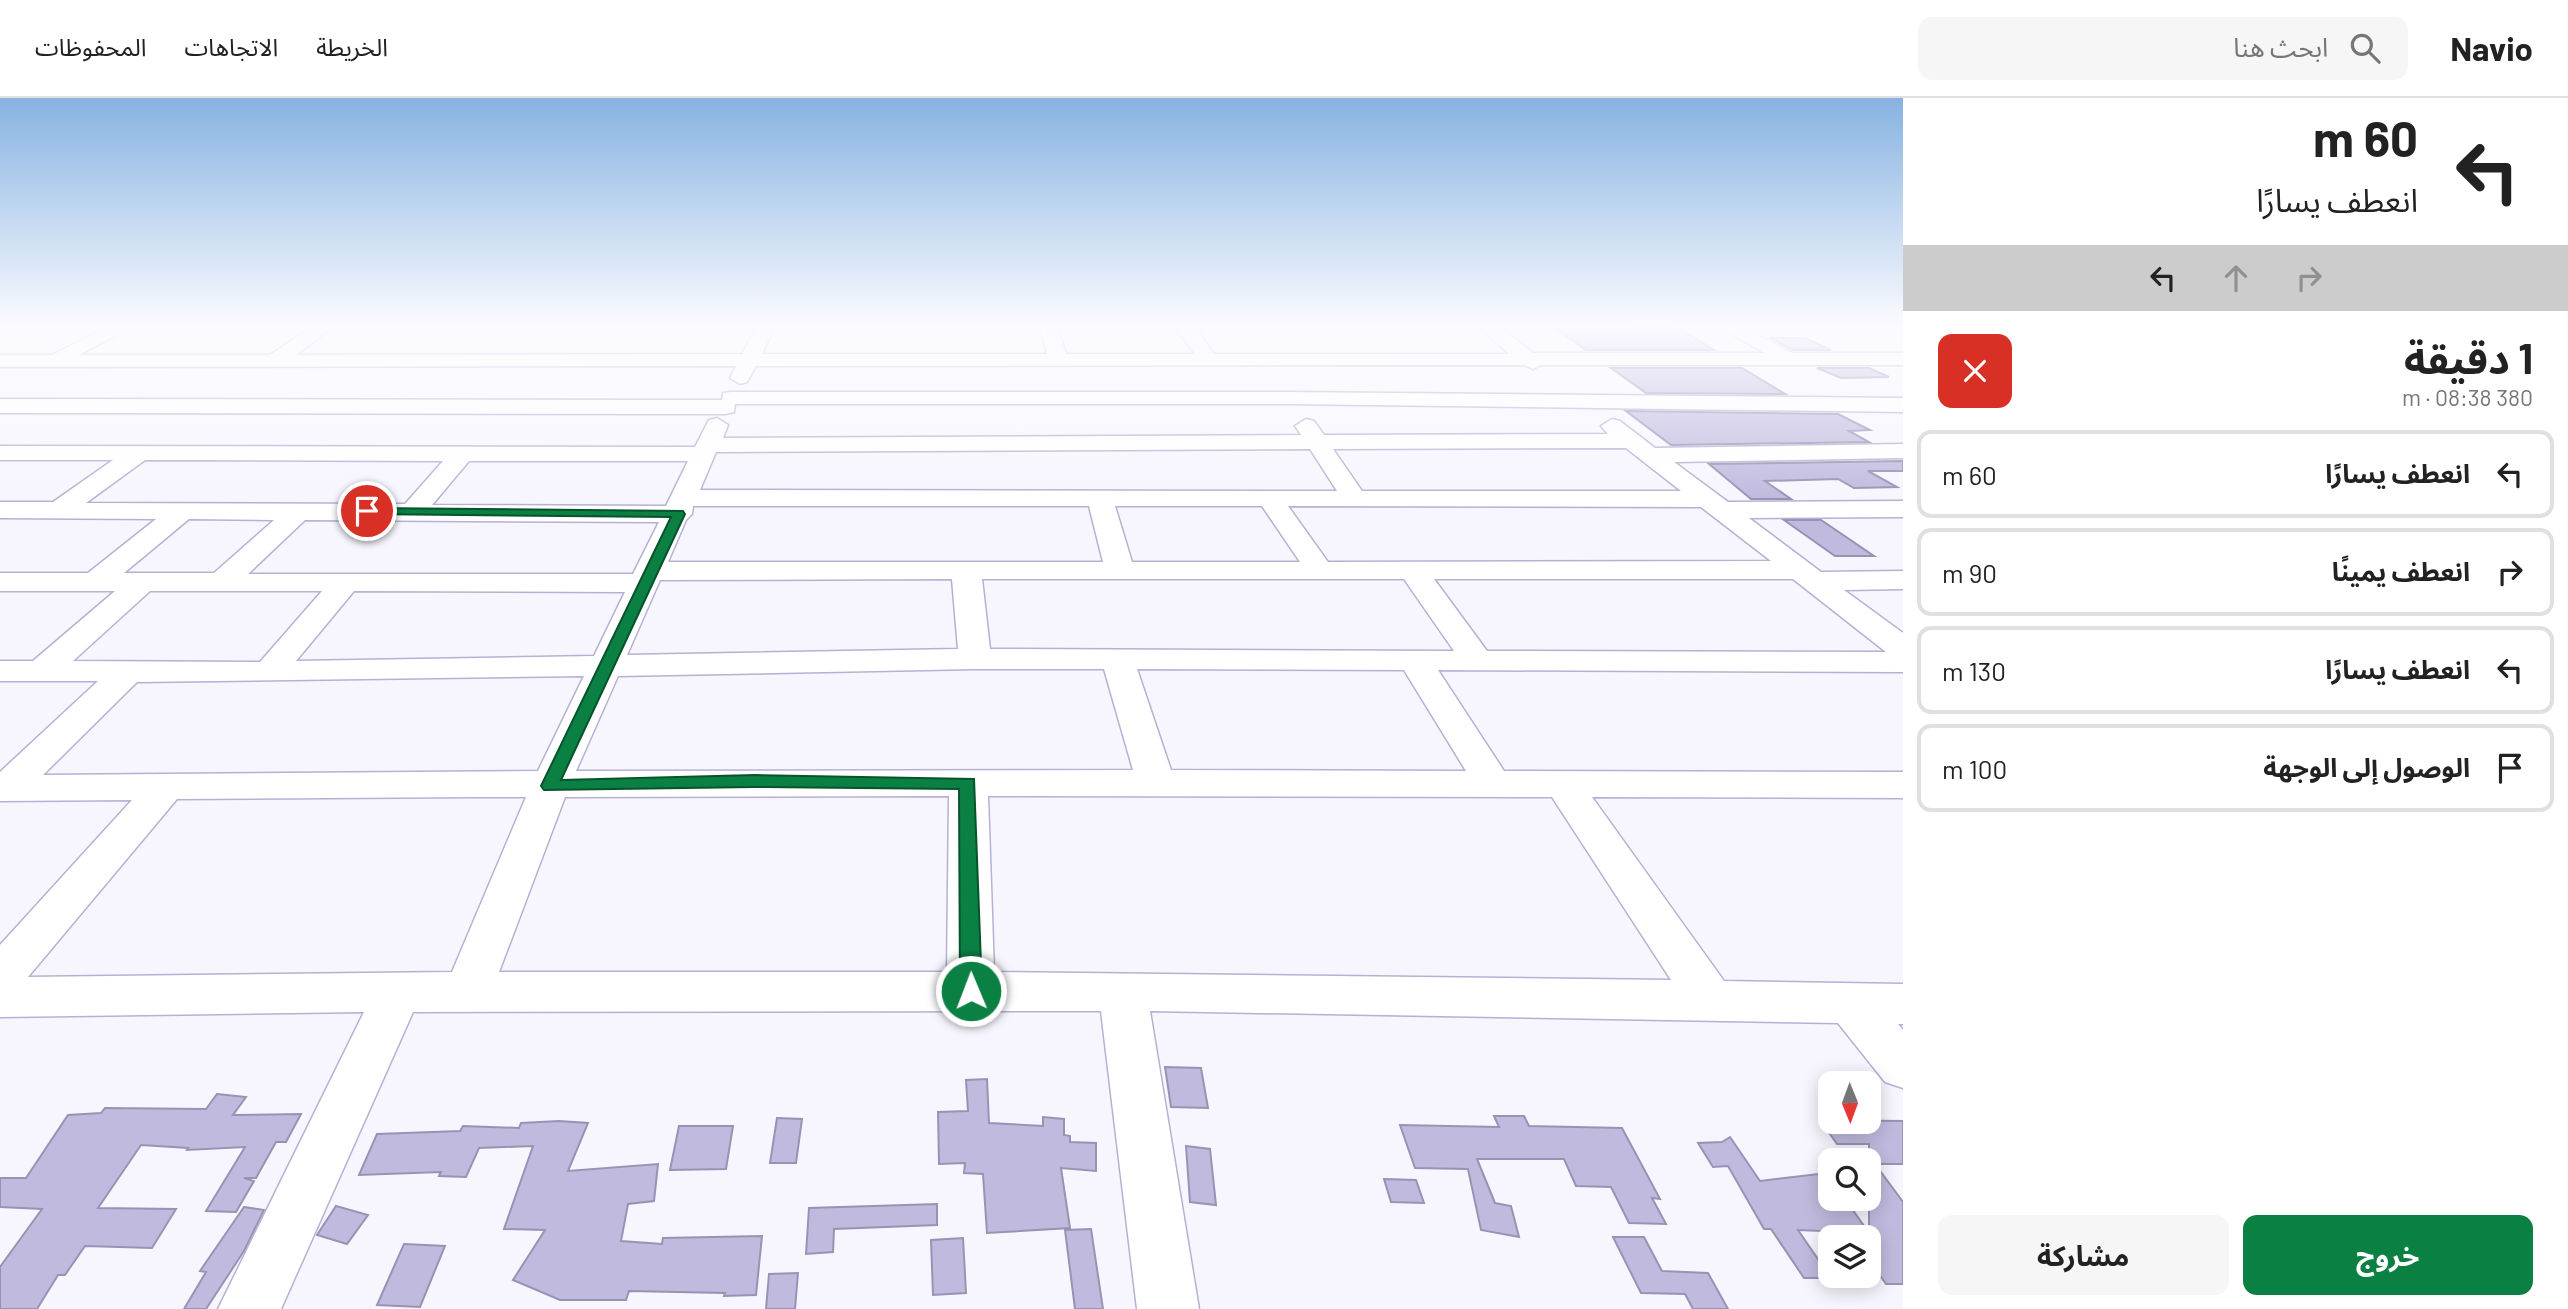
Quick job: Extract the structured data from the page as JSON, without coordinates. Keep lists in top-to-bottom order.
{
  "north": "bottom",
  "page": {
    "header": "Navio",
    "search": "ابحث هنا",
    "nav": ["الخريطة", "الاتجاهات", "المحفوظات"],
    "turn": ["60 m", "انعطف يسارًا"],
    "heading": ["1 دقيقة", "380 m · 08:38"],
    "list": [
      {
        "name": "انعطف يسارًا",
        "value": "60 m"
      },
      {
        "name": "انعطف يمينًا",
        "value": "90 m"
      },
      {
        "name": "انعطف يسارًا",
        "value": "130 m"
      },
      {
        "name": "الوصول إلى الوجهة",
        "value": "100 m"
      }
    ],
    "buttons": ["خروج", "مشاركة"]
  }
}
